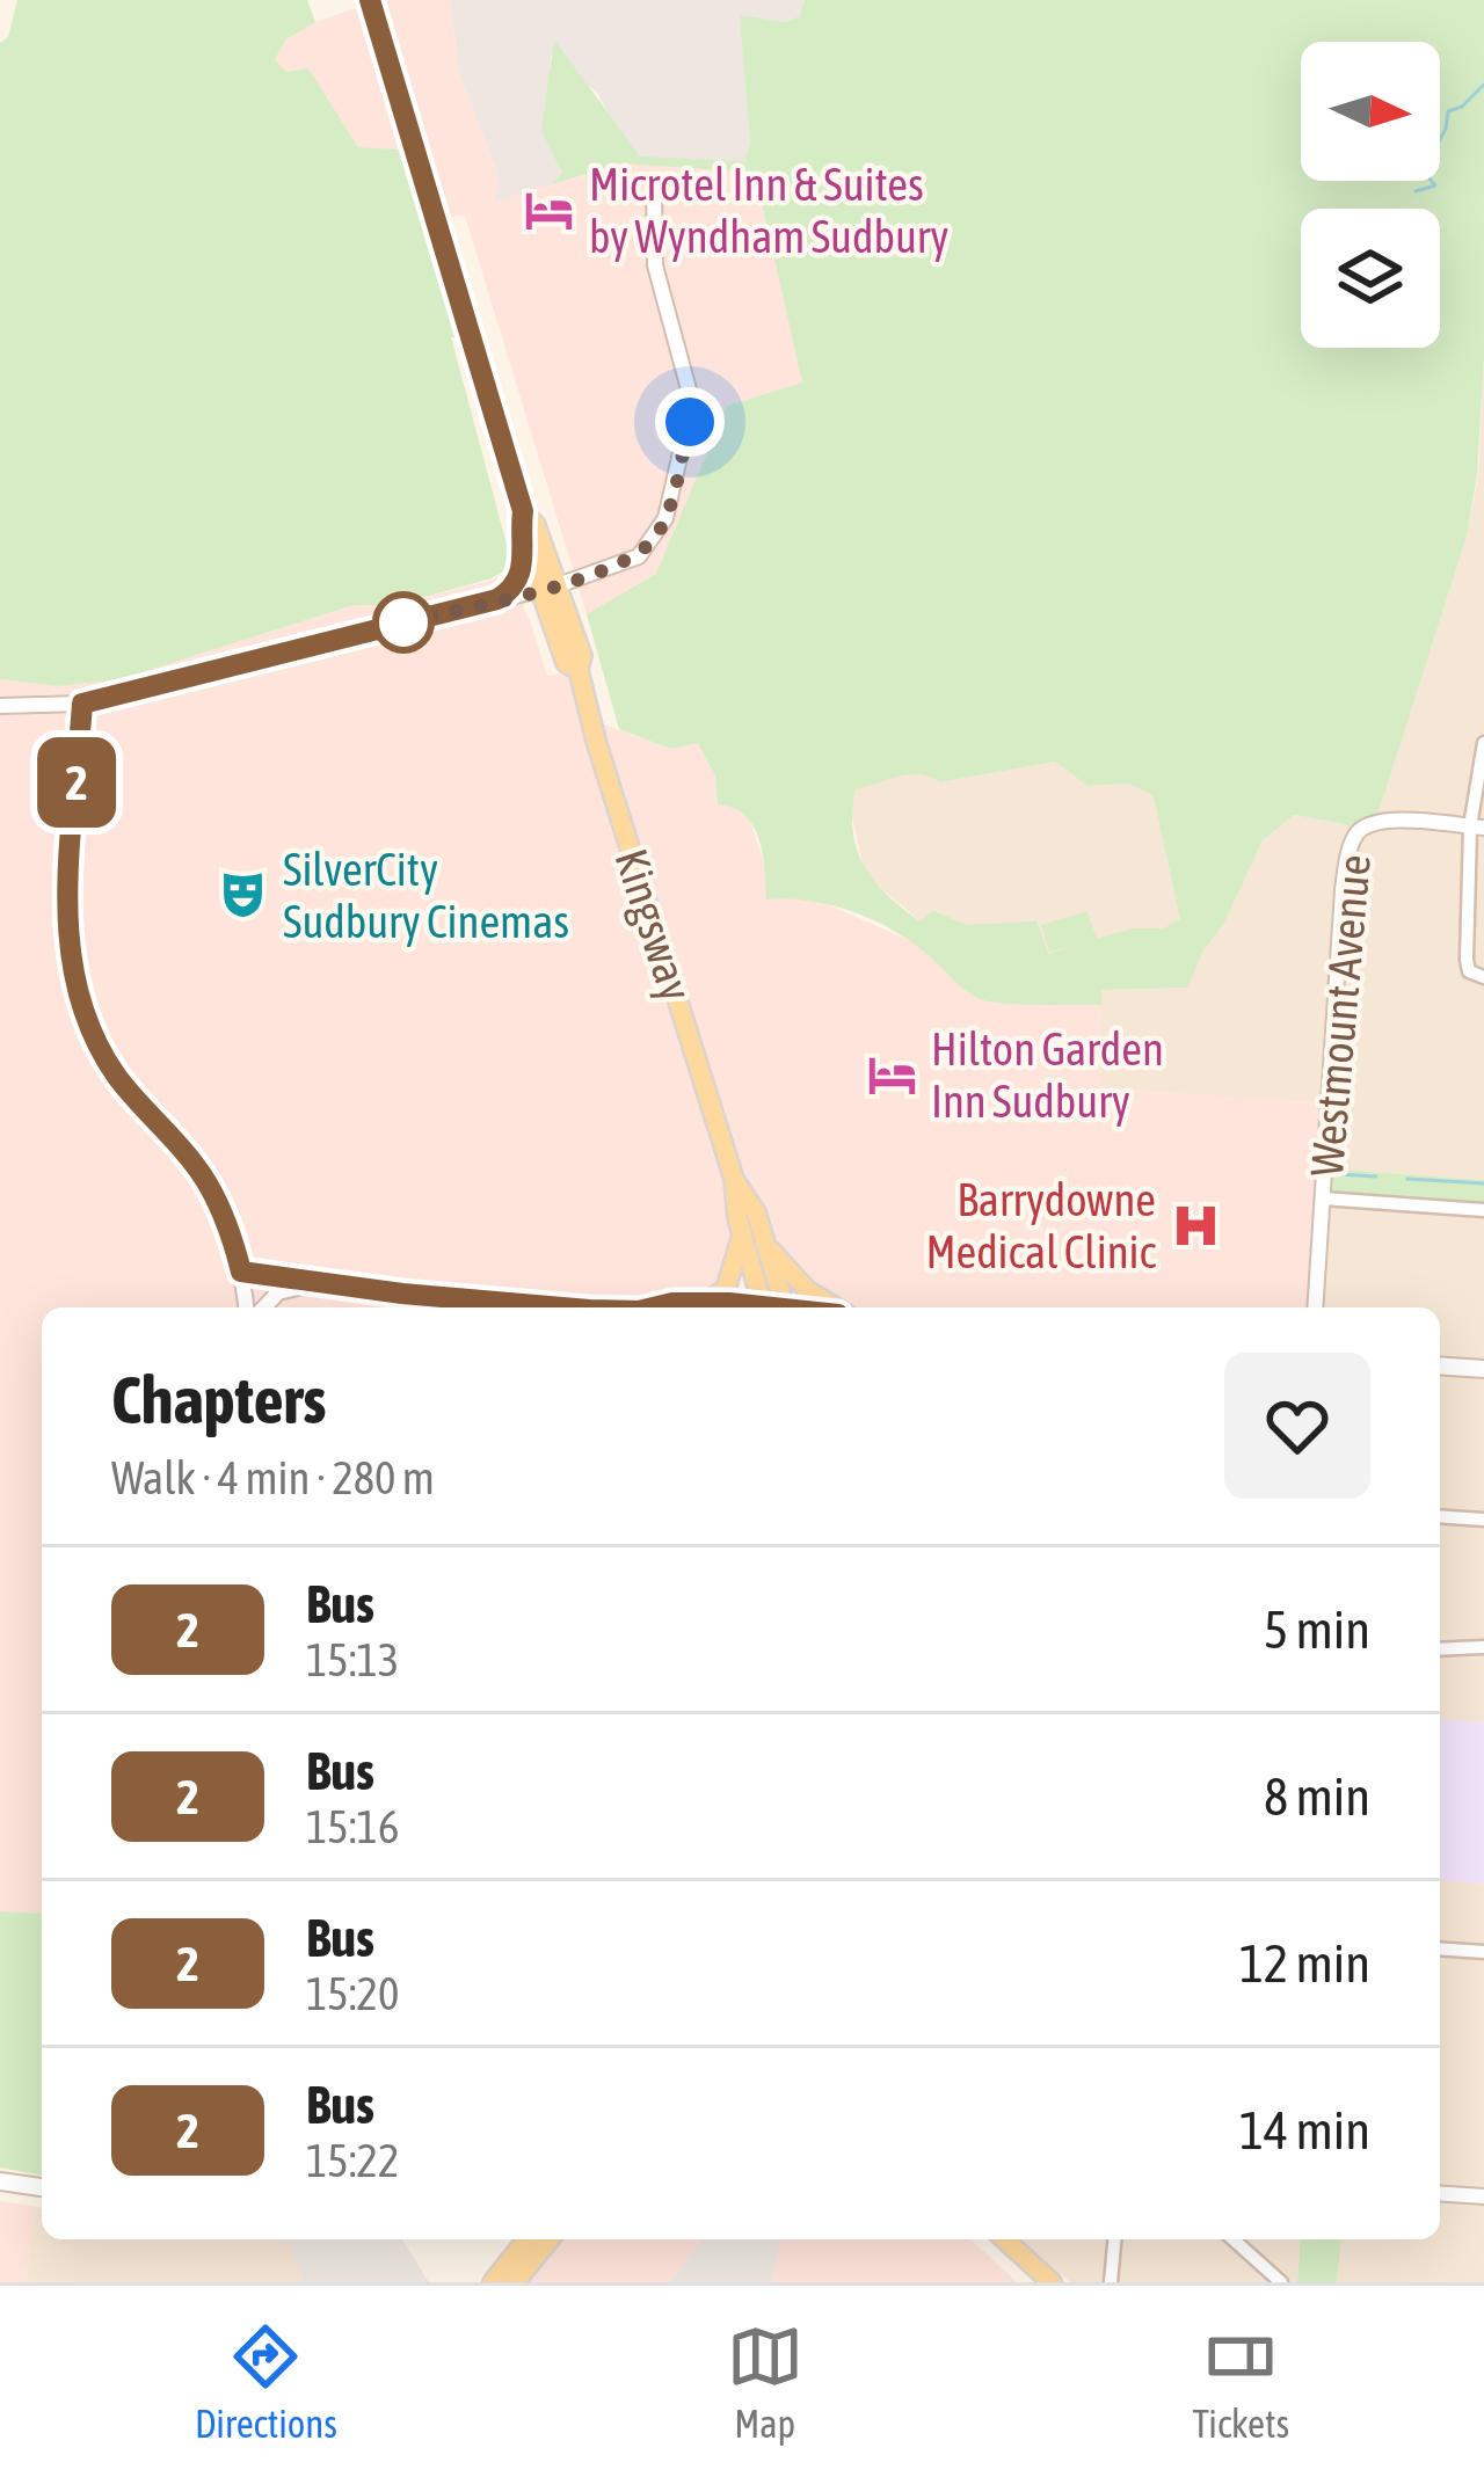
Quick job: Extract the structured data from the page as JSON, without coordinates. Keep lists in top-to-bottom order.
{
  "streets": {
    "main road": ["Kingsway"],
    "street": ["Westmount Avenue"]
  },
  "places": {
    "hotel": ["Microtel Inn & Suites by Wyndham Sudbury", "Hilton Garden Inn Sudbury"],
    "theatre": ["SilverCity Sudbury Cinemas"],
    "hospital": ["Barrydowne Medical Clinic"]
  },
  "lines": ["bus line 2"],
  "north": "right",
  "page": {
    "on_map": "2",
    "heading": ["Chapters", "Walk · 4 min · 280 m"],
    "list": [
      {
        "mark": "2",
        "name": "Bus",
        "note": "15:13",
        "value": "5 min"
      },
      {
        "mark": "2",
        "name": "Bus",
        "note": "15:16",
        "value": "8 min"
      },
      {
        "mark": "2",
        "name": "Bus",
        "note": "15:20",
        "value": "12 min"
      },
      {
        "mark": "2",
        "name": "Bus",
        "note": "15:22",
        "value": "14 min"
      }
    ],
    "tabs": ["Directions", "Map", "Tickets"]
  }
}
